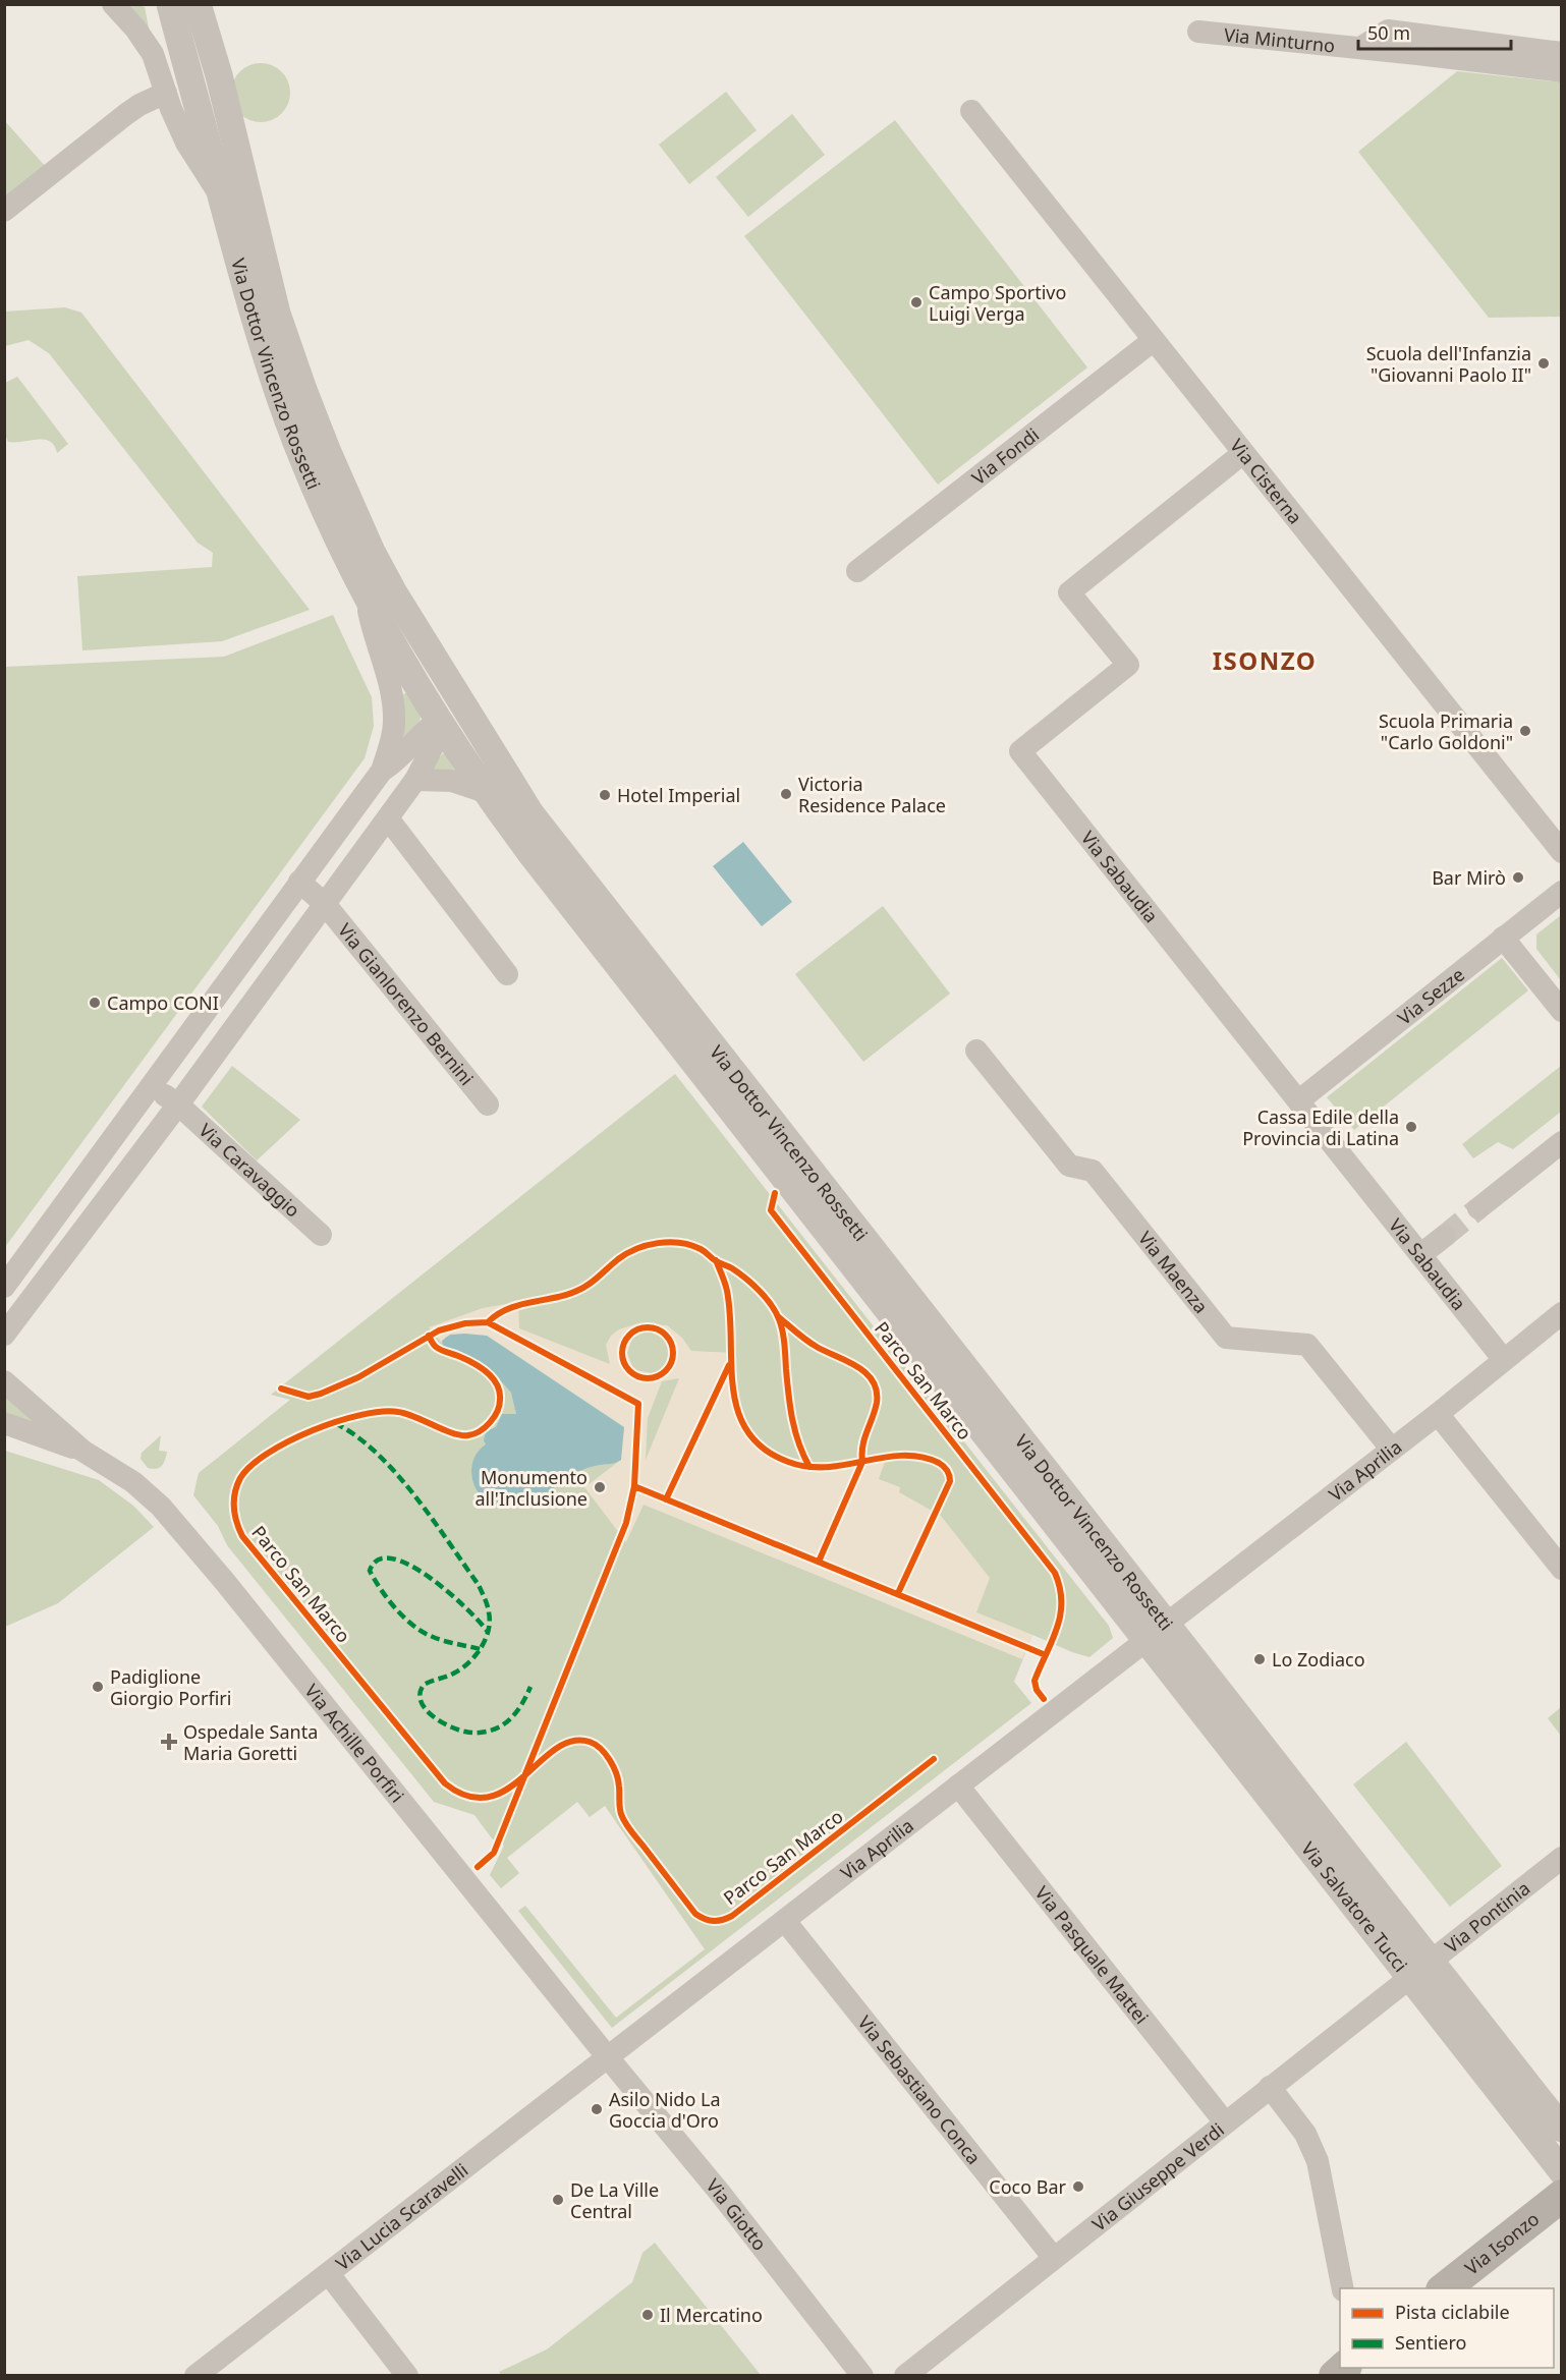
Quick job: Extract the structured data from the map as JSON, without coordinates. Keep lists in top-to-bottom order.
{
  "streets": {
    "main road": ["Via Isonzo"],
    "street": [
      "Via Minturno",
      "Via Dottor Vincenzo Rossetti",
      "Via Fondi",
      "Via Cisterna",
      "Via Sabaudia",
      "Via Sezze",
      "Via Gianlorenzo Bernini",
      "Via Caravaggio",
      "Via Maenza",
      "Via Aprilia",
      "Via Achille Porfiri",
      "Via Salvatore Tucci",
      "Via Pontinia",
      "Via Pasquale Mattei",
      "Via Sebastiano Conca",
      "Via Giuseppe Verdi",
      "Via Giotto",
      "Via Lucia Scaravelli"
    ],
    "cycle path": ["Parco San Marco"]
  },
  "crossings": [
    ["Via Dottor Vincenzo Rossetti", "Via Aprilia"],
    ["Via Dottor Vincenzo Rossetti", "Via Salvatore Tucci"],
    ["Via Fondi", "Via Cisterna"],
    ["Via Cisterna", "Via Sabaudia"],
    ["Via Sabaudia", "Via Sezze"],
    ["Via Sabaudia", "Via Aprilia"],
    ["Via Maenza", "Via Aprilia"],
    ["Via Aprilia", "Via Achille Porfiri"],
    ["Via Aprilia", "Via Salvatore Tucci"],
    ["Via Aprilia", "Via Pasquale Mattei"],
    ["Via Aprilia", "Via Sebastiano Conca"],
    ["Via Aprilia", "Via Giotto"],
    ["Via Aprilia", "Via Lucia Scaravelli"],
    ["Via Achille Porfiri", "Via Giotto"],
    ["Via Achille Porfiri", "Via Lucia Scaravelli"],
    ["Via Salvatore Tucci", "Via Pontinia"],
    ["Via Salvatore Tucci", "Via Giuseppe Verdi"],
    ["Via Pontinia", "Via Giuseppe Verdi"],
    ["Via Pasquale Mattei", "Via Giuseppe Verdi"],
    ["Via Sebastiano Conca", "Via Giuseppe Verdi"],
    ["Via Giotto", "Via Lucia Scaravelli"]
  ],
  "districts": ["ISONZO"],
  "places": {
    "other": [
      "Campo Sportivo Luigi Verga",
      "Scuola dell'Infanzia \"Giovanni Paolo II\"",
      "Scuola Primaria \"Carlo Goldoni\"",
      "Victoria Residence Palace",
      "Hotel Imperial",
      "Bar Mirò",
      "Campo CONI",
      "Cassa Edile della Provincia di Latina",
      "Monumento all'Inclusione",
      "Lo Zodiaco",
      "Padiglione Giorgio Porfiri",
      "Asilo Nido La Goccia d'Oro",
      "Coco Bar",
      "De La Ville Central",
      "Il Mercatino"
    ],
    "health": ["Ospedale Santa Maria Goretti"]
  },
  "legend": ["Pista ciclabile", "Sentiero"],
  "scale_bar": "50 m"
}
